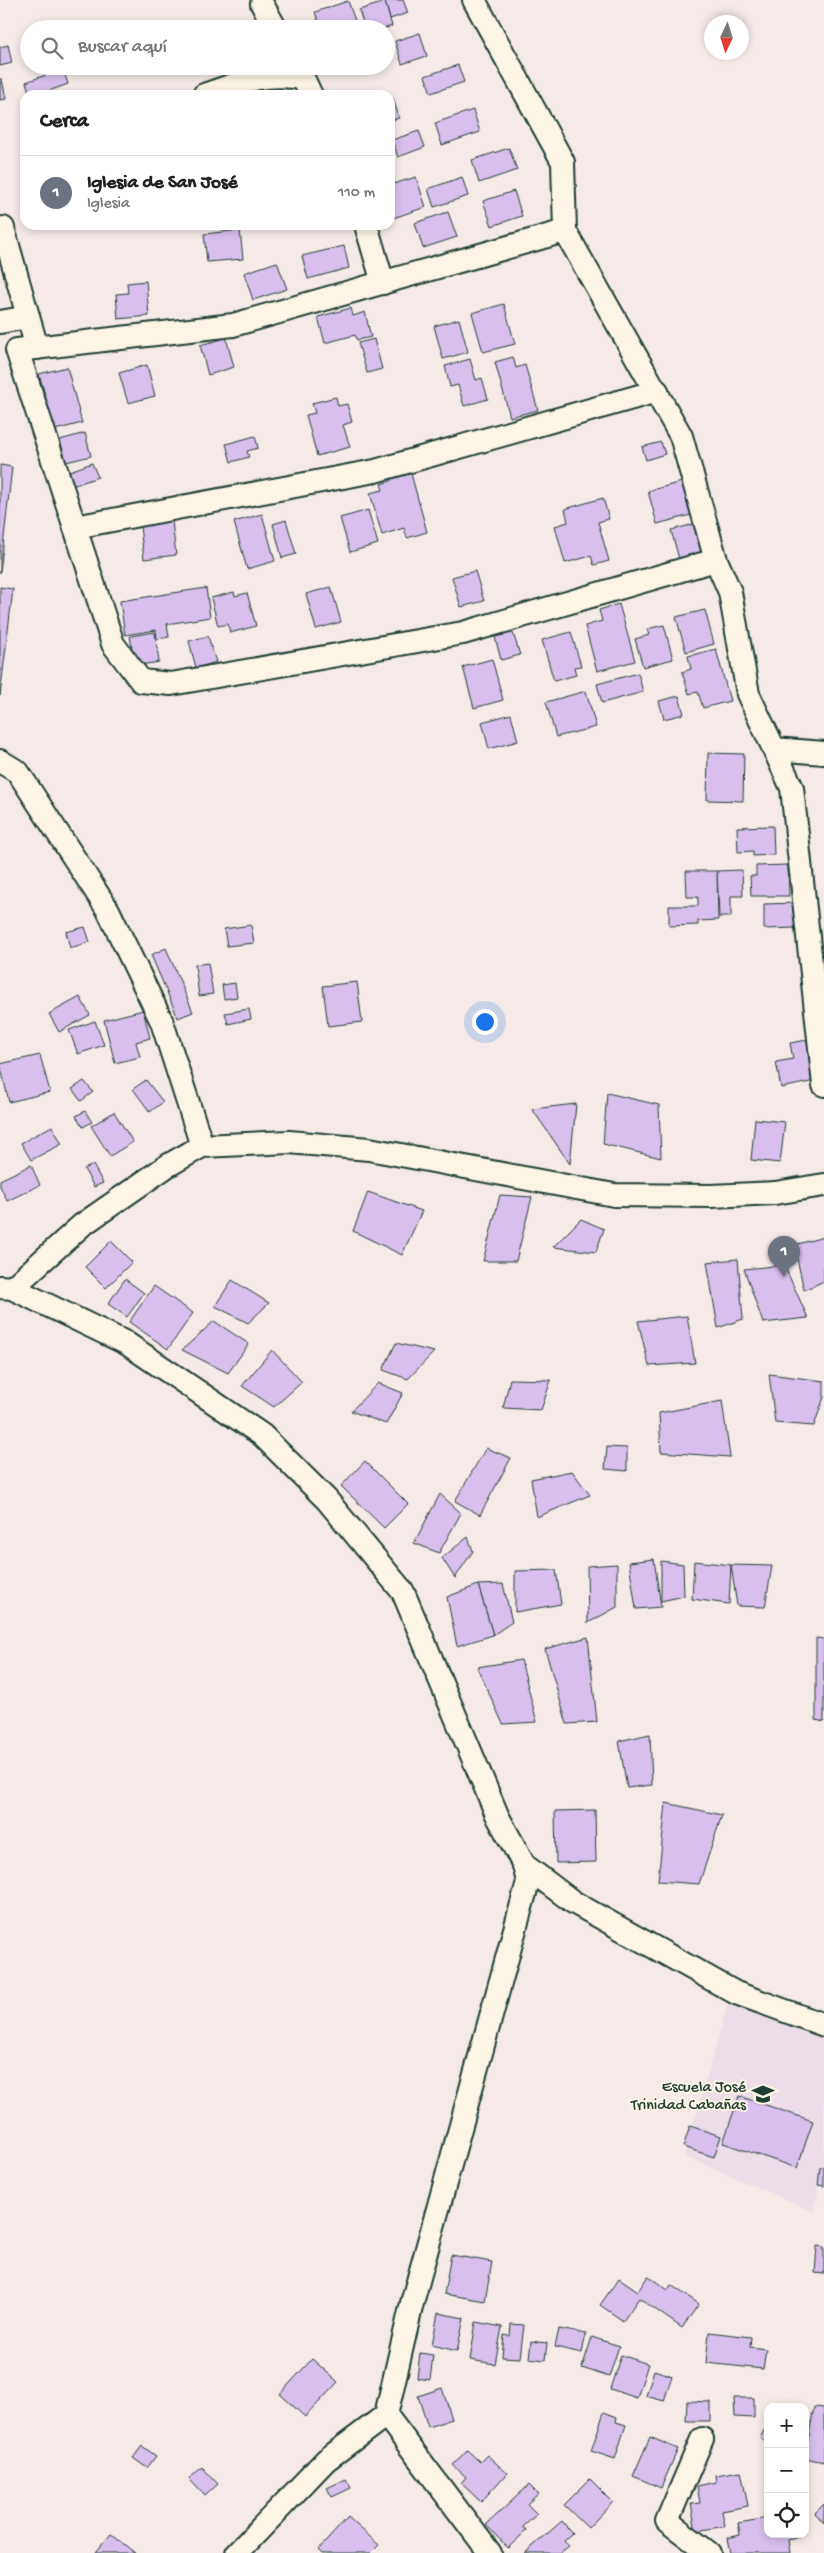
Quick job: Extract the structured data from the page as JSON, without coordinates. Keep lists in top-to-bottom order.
{
  "places": {
    "school or university": ["Escuela José Trinidad Cabañas"]
  },
  "north": "bottom",
  "page": {
    "search": "Buscar aquí",
    "heading": "Cerca",
    "list": [
      {
        "mark": "1",
        "name": "Iglesia de San José",
        "note": "Iglesia",
        "value": "110 m"
      }
    ],
    "pins": "1",
    "map_buttons": ["+", "−"]
  }
}
